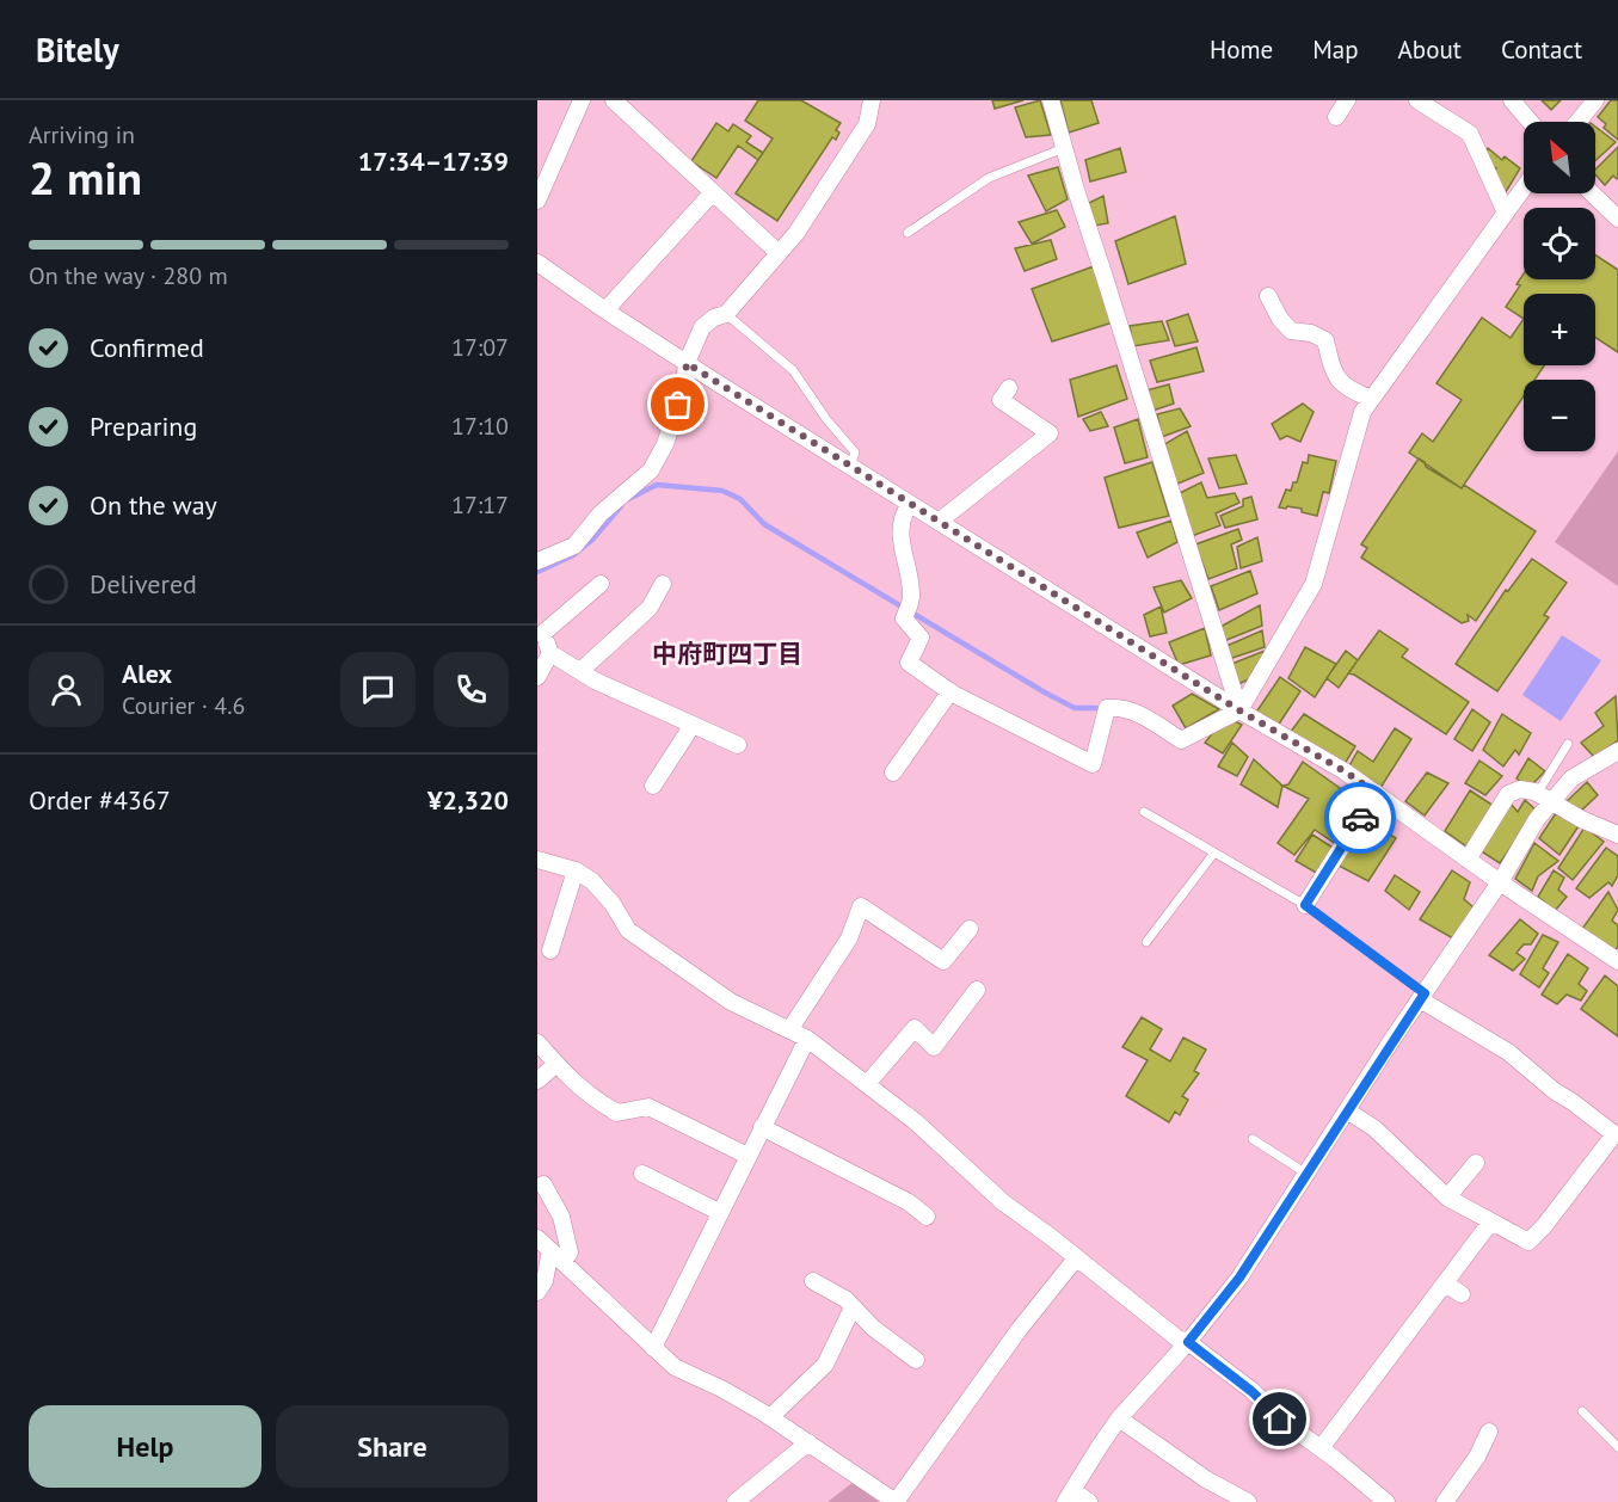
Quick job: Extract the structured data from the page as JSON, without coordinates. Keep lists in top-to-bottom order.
{
  "districts": ["中府町四丁目"],
  "north": "top left",
  "page": {
    "header": "Bitely",
    "nav": [
      "Home",
      "Map",
      "About",
      "Contact"
    ],
    "heading": ["2 min", "Arriving in", "17:34–17:39"],
    "panel": [
      "Alex",
      "Courier · 4.6",
      "Order #4367",
      "¥2,320"
    ],
    "map_buttons": ["+", "−"],
    "bar": "On the way · 280 m",
    "list": [
      ["Confirmed", "17:07"],
      ["Preparing", "17:10"],
      ["On the way", "17:17"],
      "Delivered"
    ],
    "buttons": ["Help", "Share"]
  }
}
